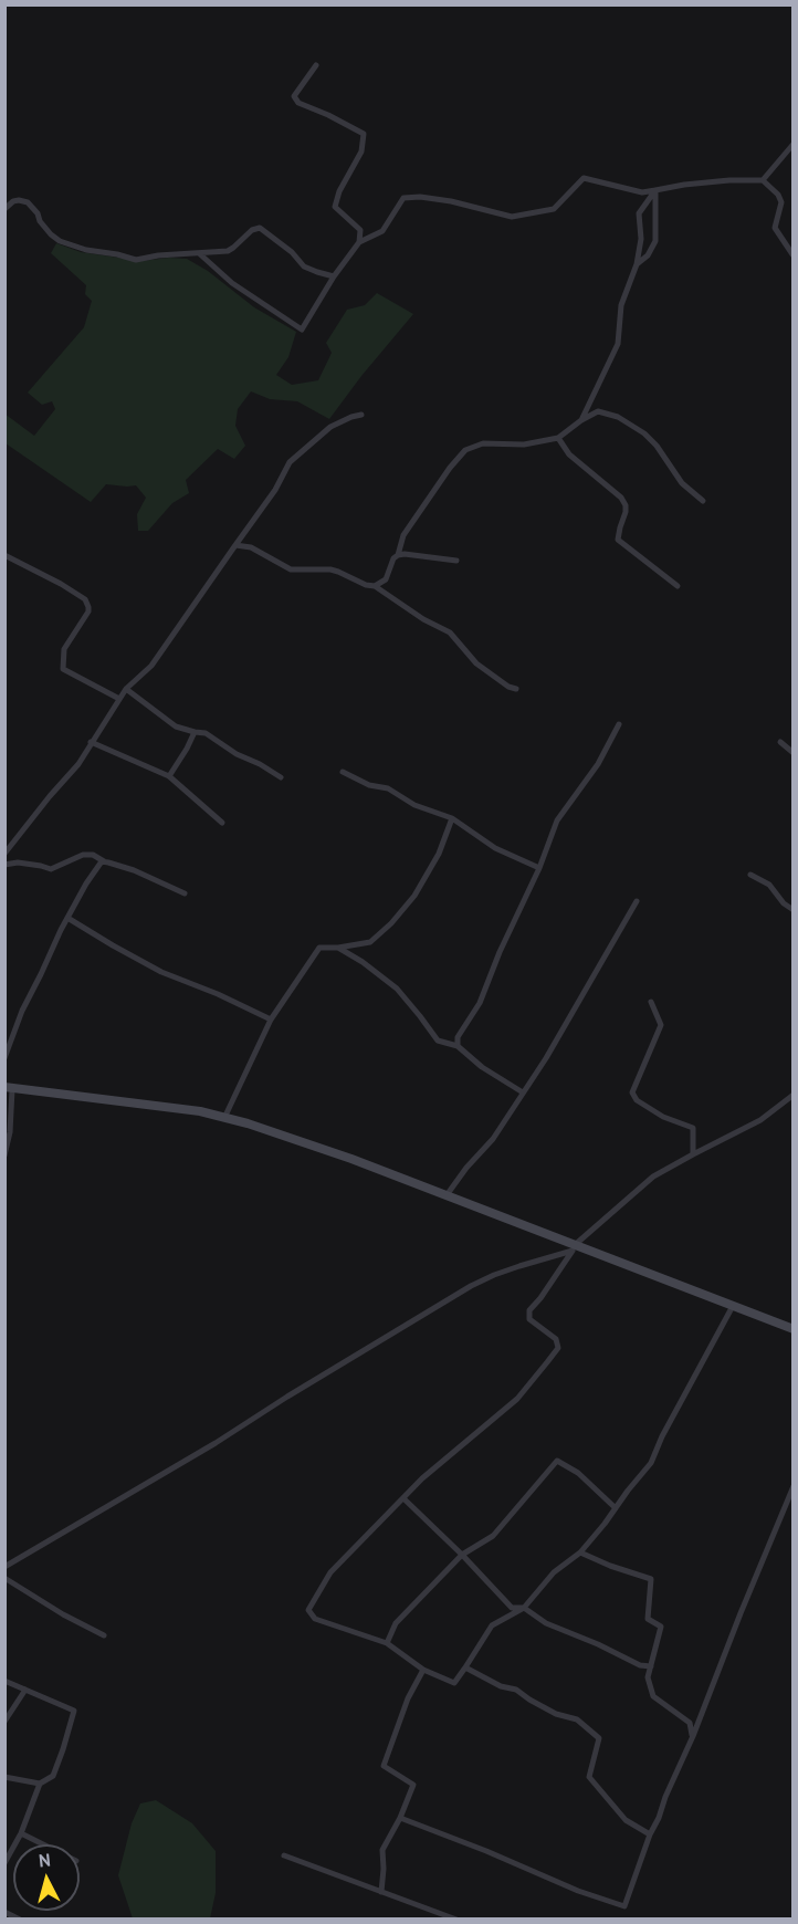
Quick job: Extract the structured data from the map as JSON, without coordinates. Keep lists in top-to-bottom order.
{
  "north": "top"
}
